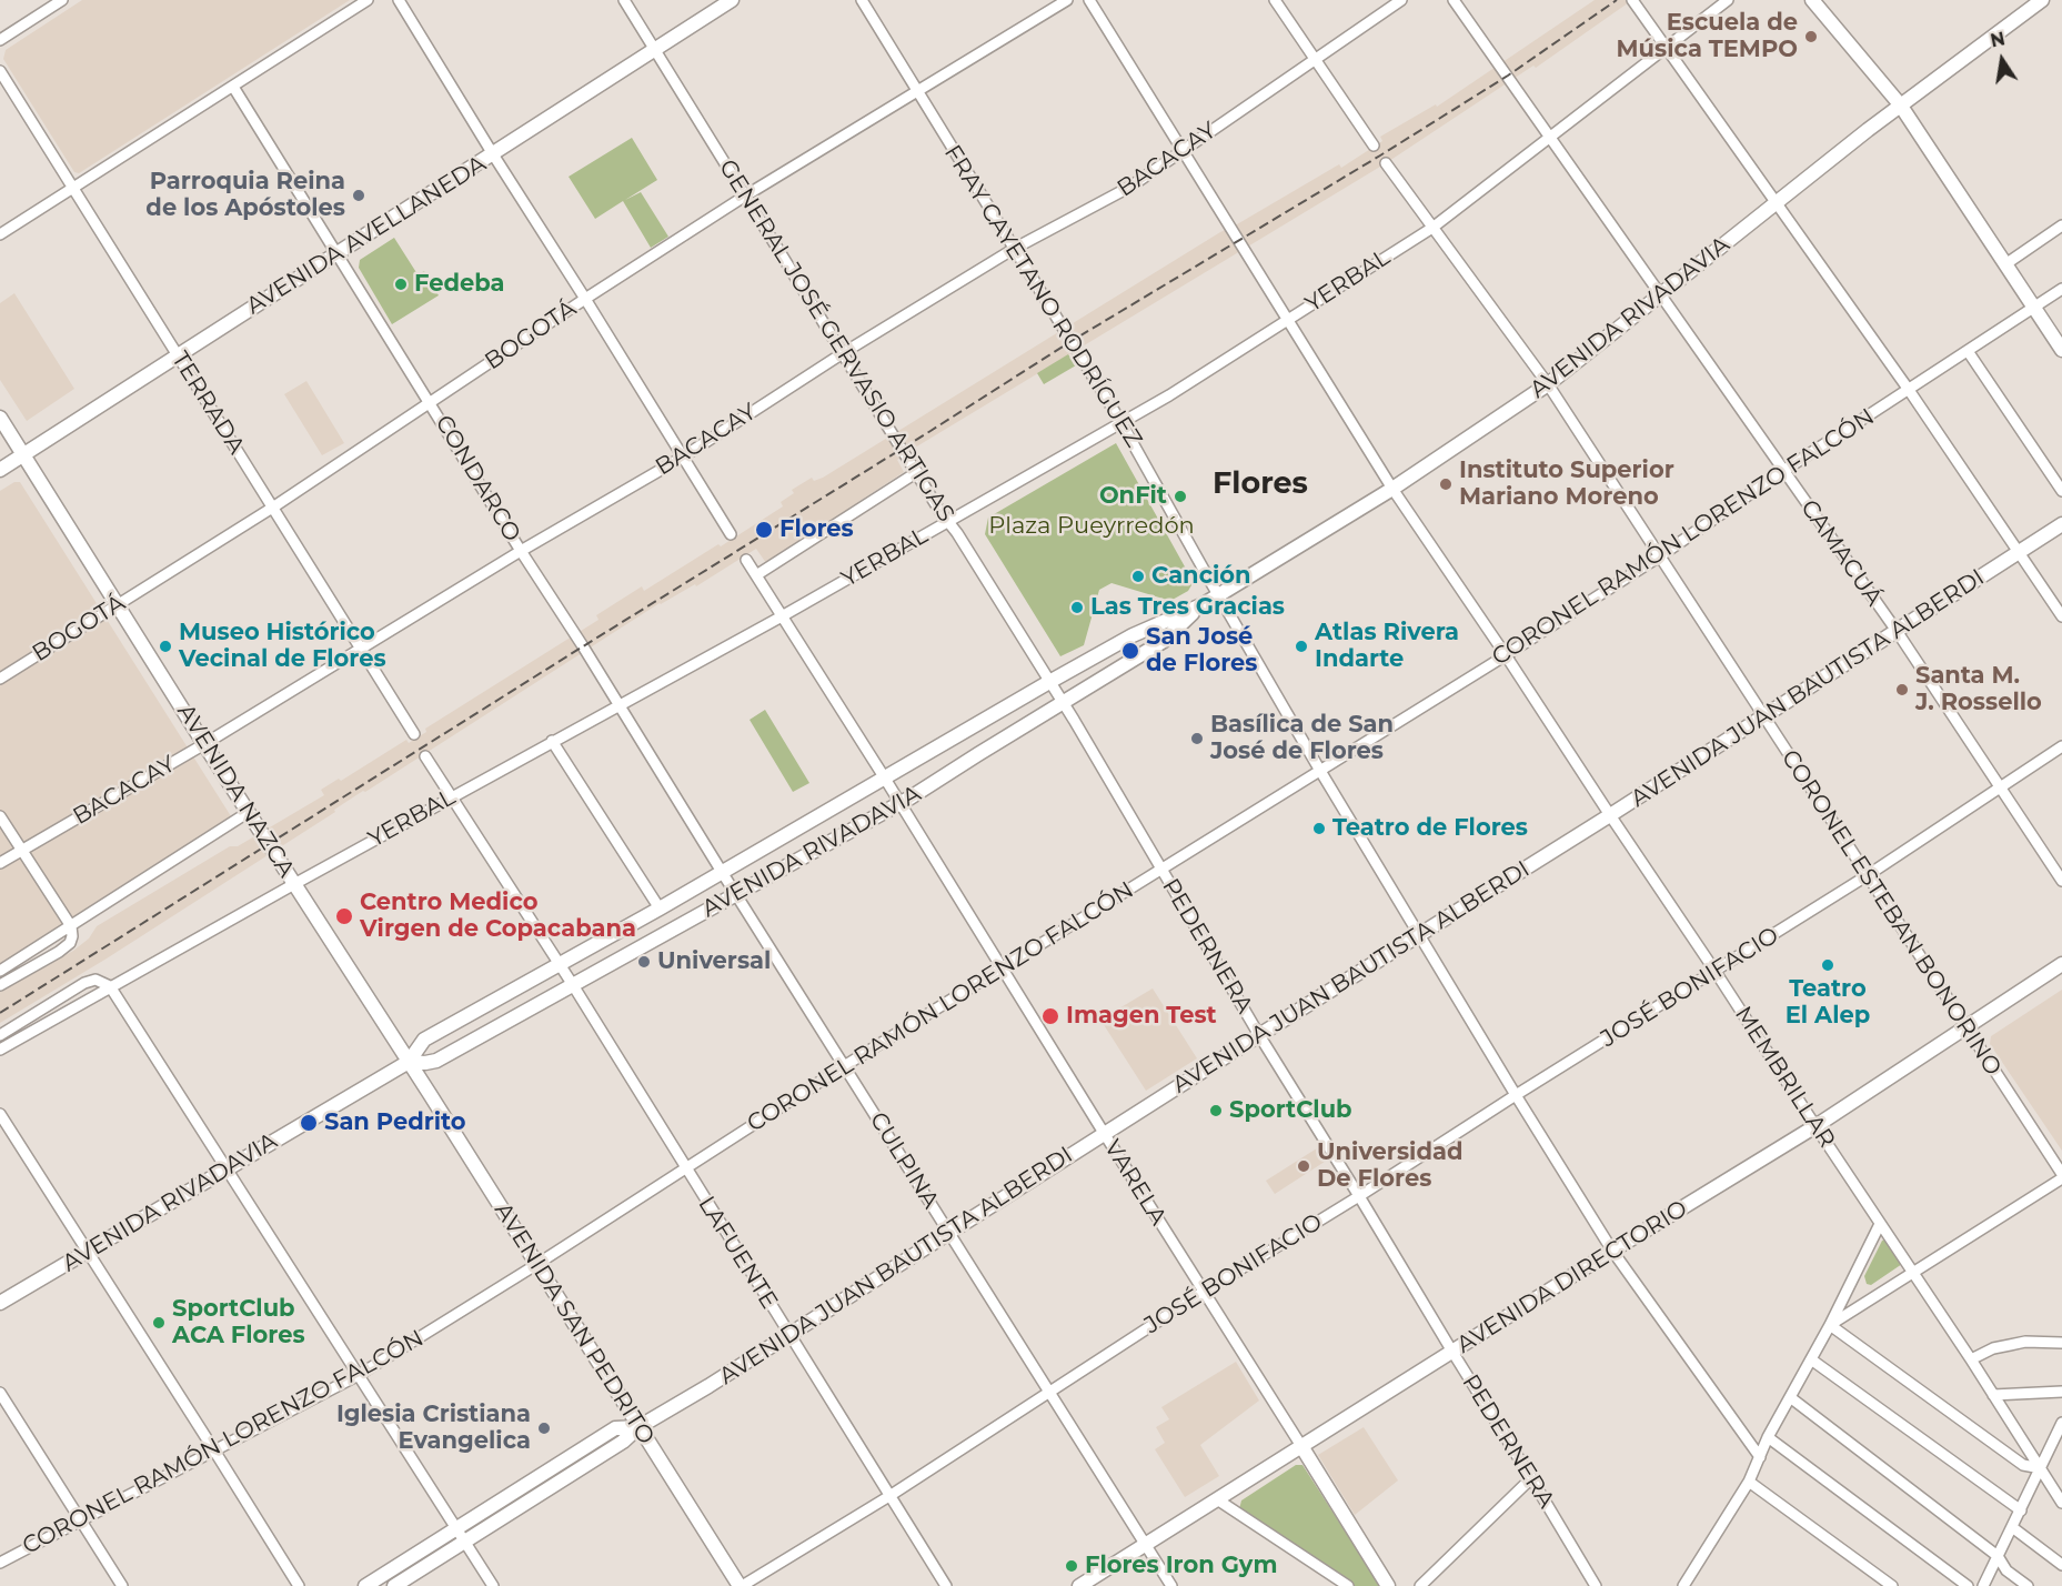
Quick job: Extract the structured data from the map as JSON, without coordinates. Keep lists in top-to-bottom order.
{
  "streets": {
    "main road": [
      "AVENIDA AVELLANEDA",
      "AVENIDA RIVADAVIA",
      "AVENIDA JUAN BAUTISTA ALBERDI",
      "AVENIDA NAZCA",
      "VARELA",
      "AVENIDA DIRECTORIO",
      "AVENIDA SAN PEDRITO"
    ],
    "street": [
      "BACACAY",
      "YERBAL",
      "FRAY CAYETANO RODRÍGUEZ",
      "BOGOTÁ",
      "GENERAL JOSÉ GERVASIO ARTIGAS",
      "TERRADA",
      "CONDARCO",
      "CORONEL RAMÓN LORENZO FALCÓN",
      "CAMACUÁ",
      "CORONEL ESTEBAN BONORINO",
      "PEDERNERA",
      "JOSÉ BONIFACIO",
      "MEMBRILLAR",
      "CULPINA",
      "LAFUENTE"
    ]
  },
  "crossings": [
    ["BACACAY", "FRAY CAYETANO RODRÍGUEZ"],
    ["BACACAY", "GENERAL JOSÉ GERVASIO ARTIGAS"],
    ["BACACAY", "TERRADA"],
    ["BACACAY", "CONDARCO"],
    ["BACACAY", "AVENIDA NAZCA"],
    ["BACACAY", "MEMBRILLAR"],
    ["AVENIDA AVELLANEDA", "GENERAL JOSÉ GERVASIO ARTIGAS"],
    ["AVENIDA AVELLANEDA", "TERRADA"],
    ["AVENIDA AVELLANEDA", "CONDARCO"],
    ["AVENIDA AVELLANEDA", "AVENIDA NAZCA"],
    ["YERBAL", "FRAY CAYETANO RODRÍGUEZ"],
    ["YERBAL", "GENERAL JOSÉ GERVASIO ARTIGAS"],
    ["YERBAL", "CONDARCO"],
    ["YERBAL", "CAMACUÁ"],
    ["YERBAL", "AVENIDA NAZCA"],
    ["YERBAL", "CORONEL ESTEBAN BONORINO"],
    ["YERBAL", "MEMBRILLAR"],
    ["YERBAL", "VARELA"],
    ["FRAY CAYETANO RODRÍGUEZ", "AVENIDA RIVADAVIA"],
    ["FRAY CAYETANO RODRÍGUEZ", "BOGOTÁ"],
    ["FRAY CAYETANO RODRÍGUEZ", "CORONEL RAMÓN LORENZO FALCÓN"],
    ["FRAY CAYETANO RODRÍGUEZ", "AVENIDA JUAN BAUTISTA ALBERDI"],
    ["FRAY CAYETANO RODRÍGUEZ", "JOSÉ BONIFACIO"],
    ["FRAY CAYETANO RODRÍGUEZ", "AVENIDA DIRECTORIO"],
    ["AVENIDA RIVADAVIA", "GENERAL JOSÉ GERVASIO ARTIGAS"],
    ["AVENIDA RIVADAVIA", "CONDARCO"],
    ["AVENIDA RIVADAVIA", "CAMACUÁ"],
    ["AVENIDA RIVADAVIA", "AVENIDA NAZCA"],
    ["AVENIDA RIVADAVIA", "CORONEL ESTEBAN BONORINO"],
    ["AVENIDA RIVADAVIA", "PEDERNERA"],
    ["AVENIDA RIVADAVIA", "MEMBRILLAR"],
    ["AVENIDA RIVADAVIA", "CULPINA"],
    ["AVENIDA RIVADAVIA", "VARELA"],
    ["AVENIDA RIVADAVIA", "LAFUENTE"],
    ["AVENIDA RIVADAVIA", "AVENIDA SAN PEDRITO"],
    ["BOGOTÁ", "GENERAL JOSÉ GERVASIO ARTIGAS"],
    ["BOGOTÁ", "TERRADA"],
    ["BOGOTÁ", "CONDARCO"],
    ["BOGOTÁ", "AVENIDA NAZCA"],
    ["GENERAL JOSÉ GERVASIO ARTIGAS", "PEDERNERA"],
    ["CONDARCO", "CULPINA"],
    ["CORONEL RAMÓN LORENZO FALCÓN", "CAMACUÁ"],
    ["CORONEL RAMÓN LORENZO FALCÓN", "CORONEL ESTEBAN BONORINO"],
    ["CORONEL RAMÓN LORENZO FALCÓN", "PEDERNERA"],
    ["CORONEL RAMÓN LORENZO FALCÓN", "MEMBRILLAR"],
    ["CORONEL RAMÓN LORENZO FALCÓN", "CULPINA"],
    ["CORONEL RAMÓN LORENZO FALCÓN", "VARELA"],
    ["CORONEL RAMÓN LORENZO FALCÓN", "LAFUENTE"],
    ["CORONEL RAMÓN LORENZO FALCÓN", "AVENIDA SAN PEDRITO"],
    ["CAMACUÁ", "AVENIDA JUAN BAUTISTA ALBERDI"],
    ["CAMACUÁ", "JOSÉ BONIFACIO"],
    ["AVENIDA JUAN BAUTISTA ALBERDI", "CORONEL ESTEBAN BONORINO"],
    ["AVENIDA JUAN BAUTISTA ALBERDI", "PEDERNERA"],
    ["AVENIDA JUAN BAUTISTA ALBERDI", "MEMBRILLAR"],
    ["AVENIDA JUAN BAUTISTA ALBERDI", "CULPINA"],
    ["AVENIDA JUAN BAUTISTA ALBERDI", "VARELA"],
    ["AVENIDA JUAN BAUTISTA ALBERDI", "LAFUENTE"],
    ["AVENIDA JUAN BAUTISTA ALBERDI", "AVENIDA SAN PEDRITO"],
    ["AVENIDA NAZCA", "AVENIDA SAN PEDRITO"],
    ["CORONEL ESTEBAN BONORINO", "JOSÉ BONIFACIO"],
    ["CORONEL ESTEBAN BONORINO", "AVENIDA DIRECTORIO"],
    ["PEDERNERA", "JOSÉ BONIFACIO"],
    ["PEDERNERA", "AVENIDA DIRECTORIO"],
    ["JOSÉ BONIFACIO", "MEMBRILLAR"],
    ["JOSÉ BONIFACIO", "CULPINA"],
    ["JOSÉ BONIFACIO", "VARELA"],
    ["JOSÉ BONIFACIO", "LAFUENTE"],
    ["JOSÉ BONIFACIO", "AVENIDA SAN PEDRITO"],
    ["MEMBRILLAR", "AVENIDA DIRECTORIO"],
    ["CULPINA", "AVENIDA DIRECTORIO"],
    ["VARELA", "AVENIDA DIRECTORIO"]
  ],
  "districts": ["Flores"],
  "parks": ["Plaza Pueyrredón"],
  "places": [
    "Escuela de Música TEMPO",
    "Parroquia Reina de los Apóstoles",
    "Fedeba",
    "Instituto Superior Mariano Moreno",
    "OnFit",
    "Flores",
    "Canción",
    "Las Tres Gracias",
    "Museo Histórico Vecinal de Flores",
    "Atlas Rivera Indarte",
    "San José de Flores",
    "Santa M. J. Rossello",
    "Basílica de San José de Flores",
    "Teatro de Flores",
    "Centro Medico Virgen de Copacabana",
    "Universal",
    "Teatro El Alep",
    "Imagen Test",
    "SportClub",
    "San Pedrito",
    "Universidad De Flores",
    "SportClub ACA Flores",
    "Iglesia Cristiana Evangelica",
    "Flores Iron Gym"
  ],
  "north": "top"
}
